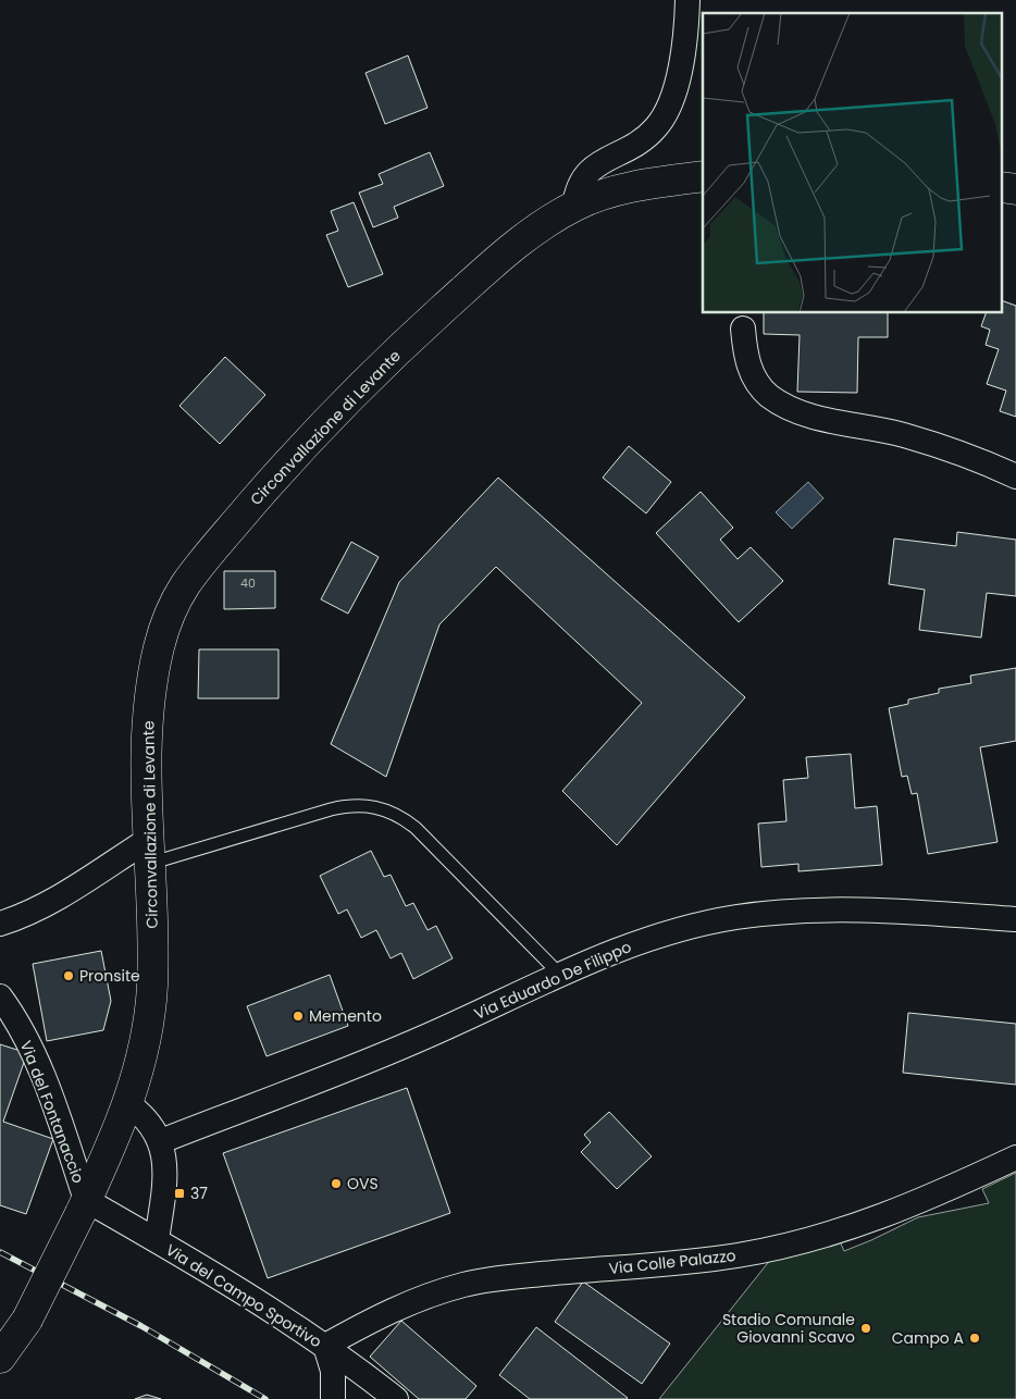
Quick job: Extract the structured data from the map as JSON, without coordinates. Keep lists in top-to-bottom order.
{
  "streets": {
    "main road": ["Circonvallazione di Levante"],
    "street": [
      "Via Eduardo De Filippo",
      "Via del Fontanaccio",
      "Via Colle Palazzo",
      "Via del Campo Sportivo"
    ]
  },
  "crossings": [
    ["Circonvallazione di Levante", "Via del Fontanaccio"],
    ["Circonvallazione di Levante", "Via del Campo Sportivo"],
    ["Via del Fontanaccio", "Via del Campo Sportivo"],
    ["Via Colle Palazzo", "Via del Campo Sportivo"]
  ],
  "places": {
    "other": [
      "Pronsite",
      "Memento",
      "OVS",
      "Stadio Comunale Giovanni Scavo",
      "Campo A"
    ],
    "transit": ["37"]
  },
  "house_numbers": ["40"]
}
